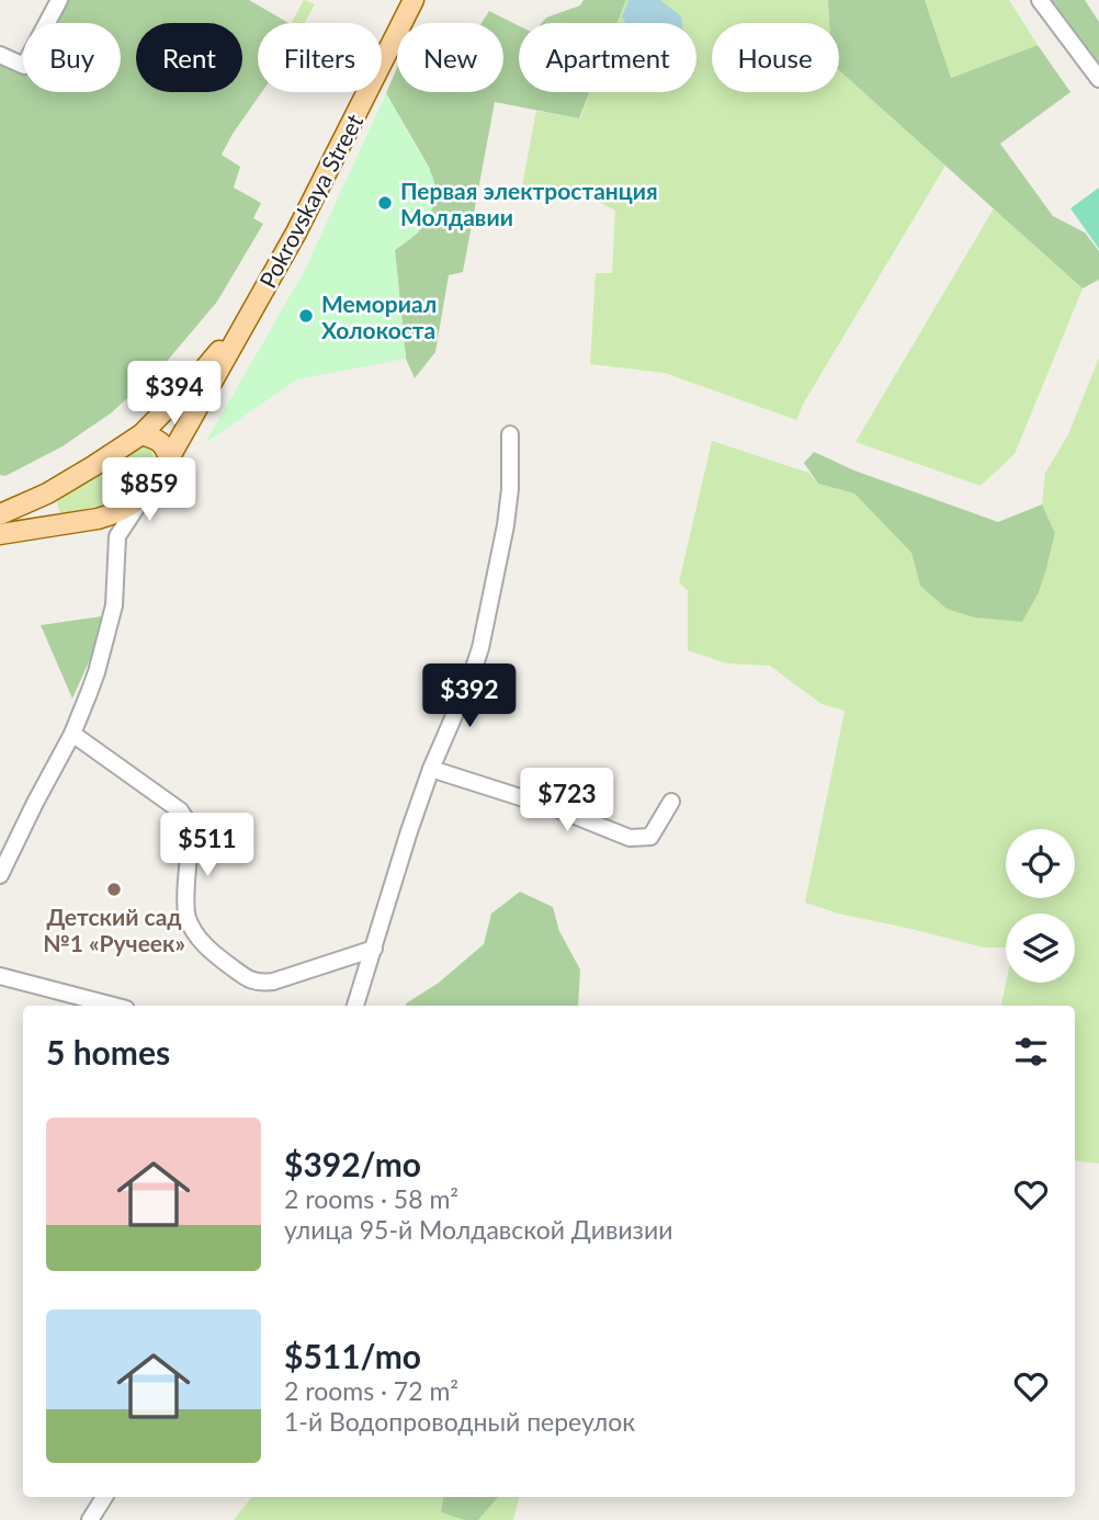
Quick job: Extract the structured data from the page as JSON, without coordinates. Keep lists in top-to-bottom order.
{
  "streets": {
    "main road": ["Pokrovskaya Street"]
  },
  "places": ["Первая электростанция Молдавии", "Мемориал Холокоста", "Детский сад №1 «Ручеек»"],
  "page": {
    "chip": [
      "Buy",
      "Rent",
      "Filters",
      "New",
      "Apartment",
      "House"
    ],
    "price": [
      "$394",
      "$859",
      "$392",
      "$723",
      "$511"
    ],
    "heading": "5 homes",
    "list": [
      {
        "name": "$392/mo",
        "note": "2 rooms · 58 m² · улица 95-й Молдавской Дивизии"
      },
      {
        "name": "$511/mo",
        "note": "2 rooms · 72 m² · 1-й Водопроводный переулок"
      }
    ]
  }
}
